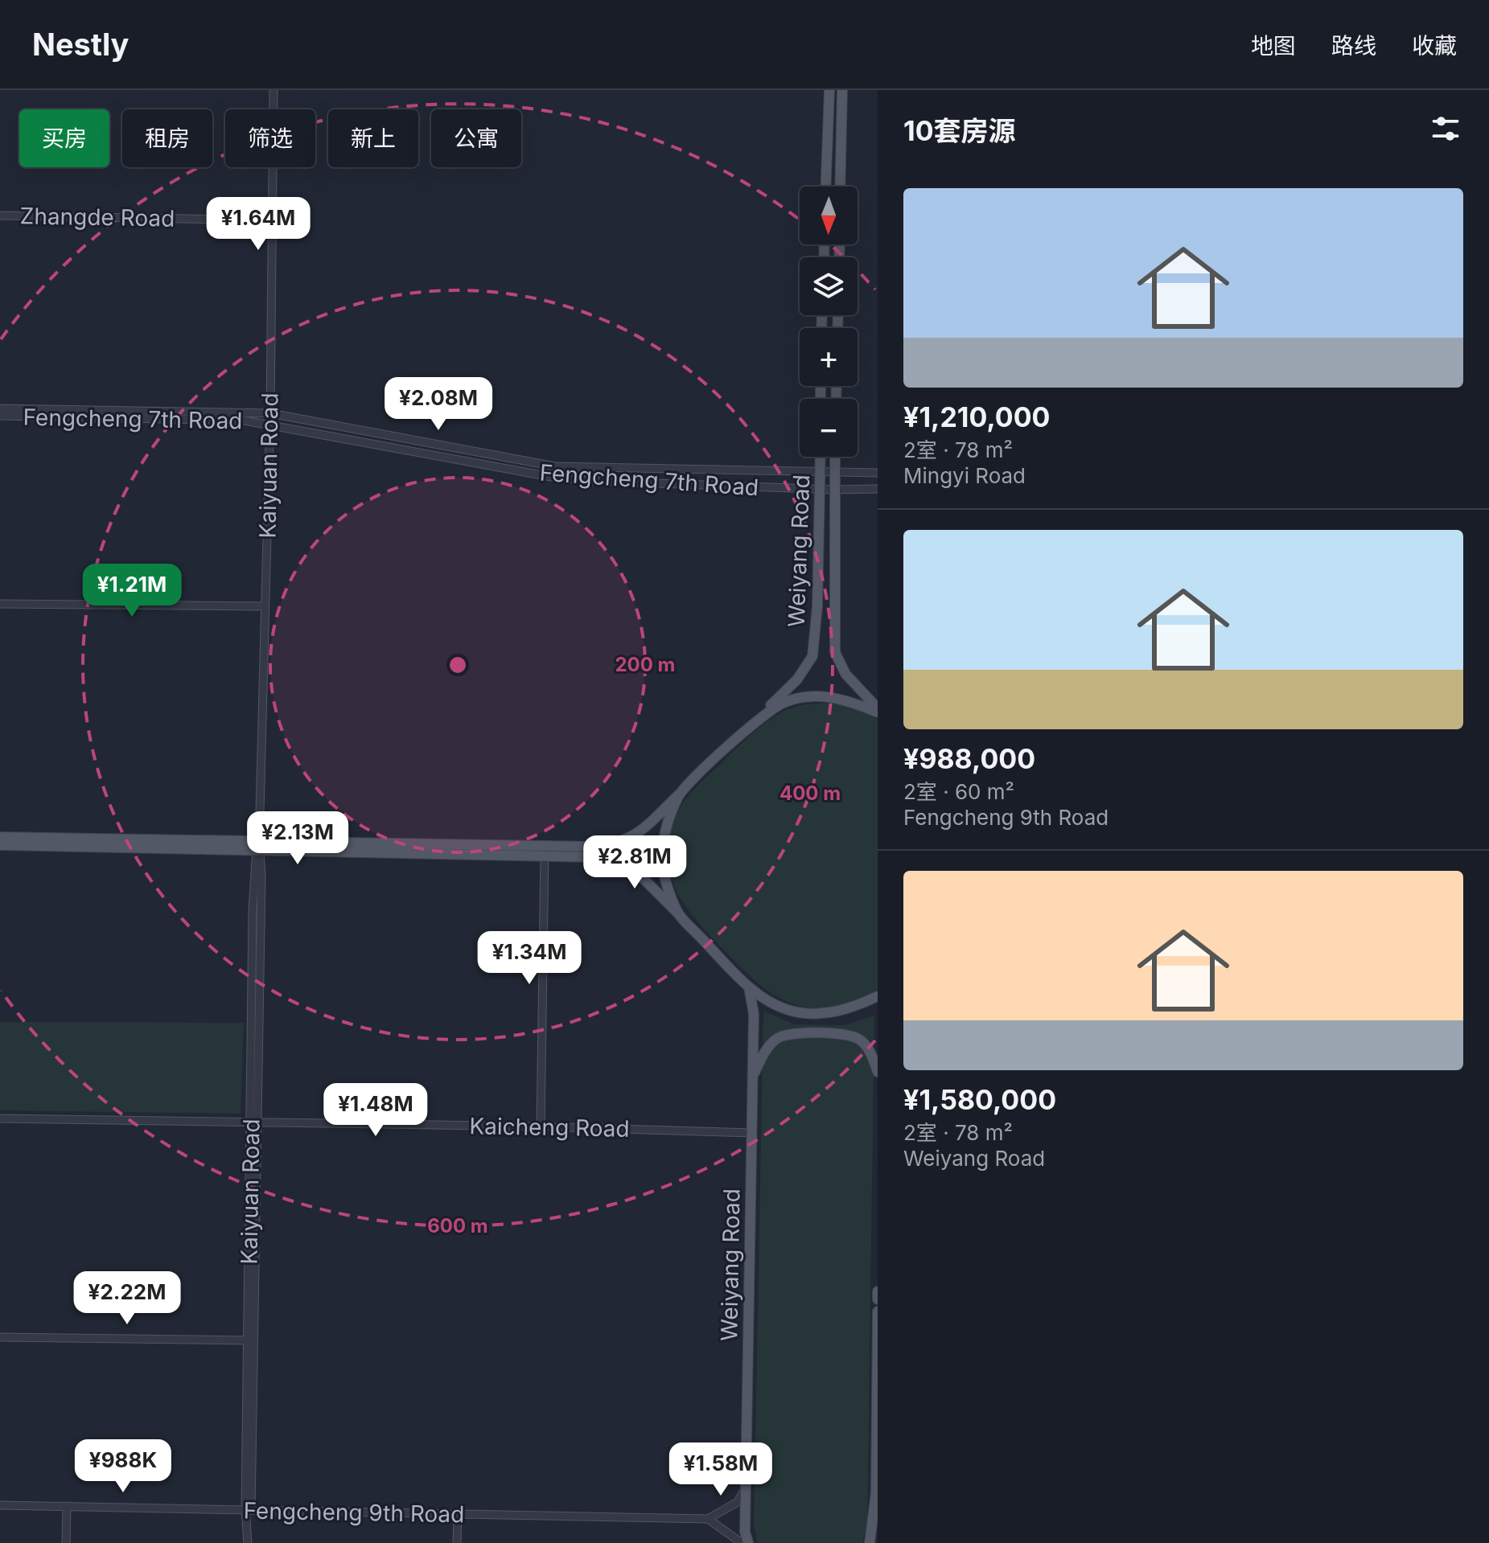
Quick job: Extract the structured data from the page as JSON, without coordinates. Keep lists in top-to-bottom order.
{
  "streets": {
    "main road": ["Weiyang Road"],
    "street": [
      "Zhangde Road",
      "Fengcheng 7th Road",
      "Kaiyuan Road",
      "Kaicheng Road",
      "Fengcheng 9th Road"
    ]
  },
  "crossings": [
    ["Zhangde Road", "Kaiyuan Road"],
    ["Fengcheng 7th Road", "Kaiyuan Road"],
    ["Fengcheng 7th Road", "Weiyang Road"],
    ["Kaiyuan Road", "Kaicheng Road"],
    ["Kaiyuan Road", "Fengcheng 9th Road"],
    ["Weiyang Road", "Kaicheng Road"]
  ],
  "north": "bottom",
  "page": {
    "header": "Nestly",
    "nav": ["地图", "路线", "收藏"],
    "heading": "10套房源",
    "chip": [
      "买房",
      "租房",
      "筛选",
      "新上",
      "公寓"
    ],
    "list": [
      {
        "name": "¥1,210,000",
        "note": "2室 · 78 m² · Mingyi Road"
      },
      {
        "name": "¥988,000",
        "note": "2室 · 60 m² · Fengcheng 9th Road"
      },
      {
        "name": "¥1,580,000",
        "note": "2室 · 78 m² · Weiyang Road"
      }
    ],
    "map_buttons": ["+", "−"],
    "price": [
      "¥1.64M",
      "¥2.08M",
      "¥1.21M",
      "¥2.13M",
      "¥2.81M",
      "¥1.34M",
      "¥1.48M",
      "¥2.22M",
      "¥988K",
      "¥1.58M"
    ]
  },
  "rings": ["200 m", "400 m", "600 m"]
}
